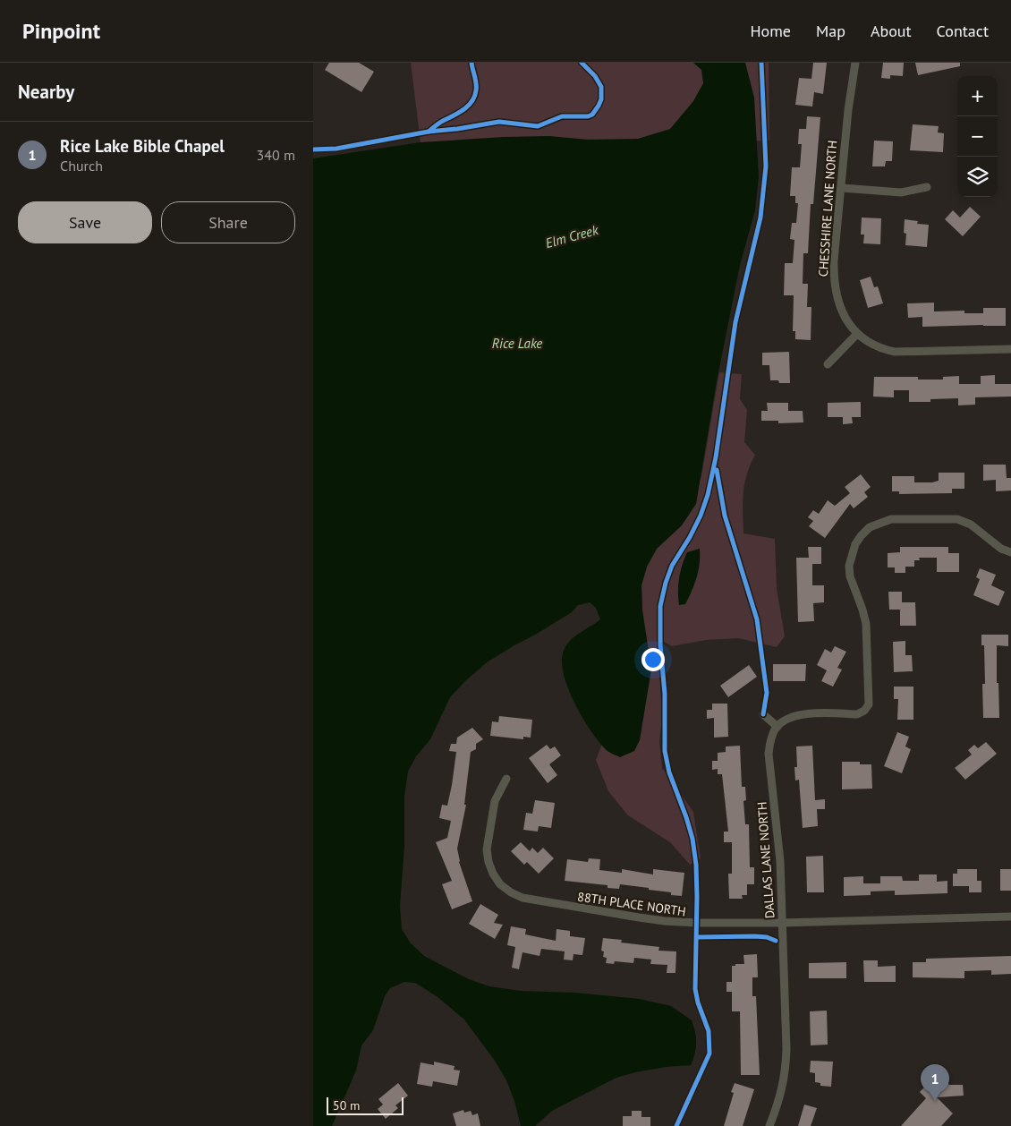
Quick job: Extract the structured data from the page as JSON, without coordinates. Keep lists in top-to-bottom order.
{
  "streets": {
    "street": ["CHESSHIRE LANE NORTH", "DALLAS LANE NORTH", "88TH PLACE NORTH"]
  },
  "crossings": [
    ["DALLAS LANE NORTH", "88TH PLACE NORTH"]
  ],
  "water": ["Elm Creek", "Rice Lake"],
  "scale_bar": "50 m",
  "page": {
    "header": "Pinpoint",
    "nav": [
      "Home",
      "Map",
      "About",
      "Contact"
    ],
    "heading": "Nearby",
    "map_buttons": ["+", "−"],
    "list": [
      {
        "mark": "1",
        "name": "Rice Lake Bible Chapel",
        "note": "Church",
        "value": "340 m"
      }
    ],
    "buttons": ["Save", "Share"],
    "pins": "1",
    "scale": "50 m"
  }
}
